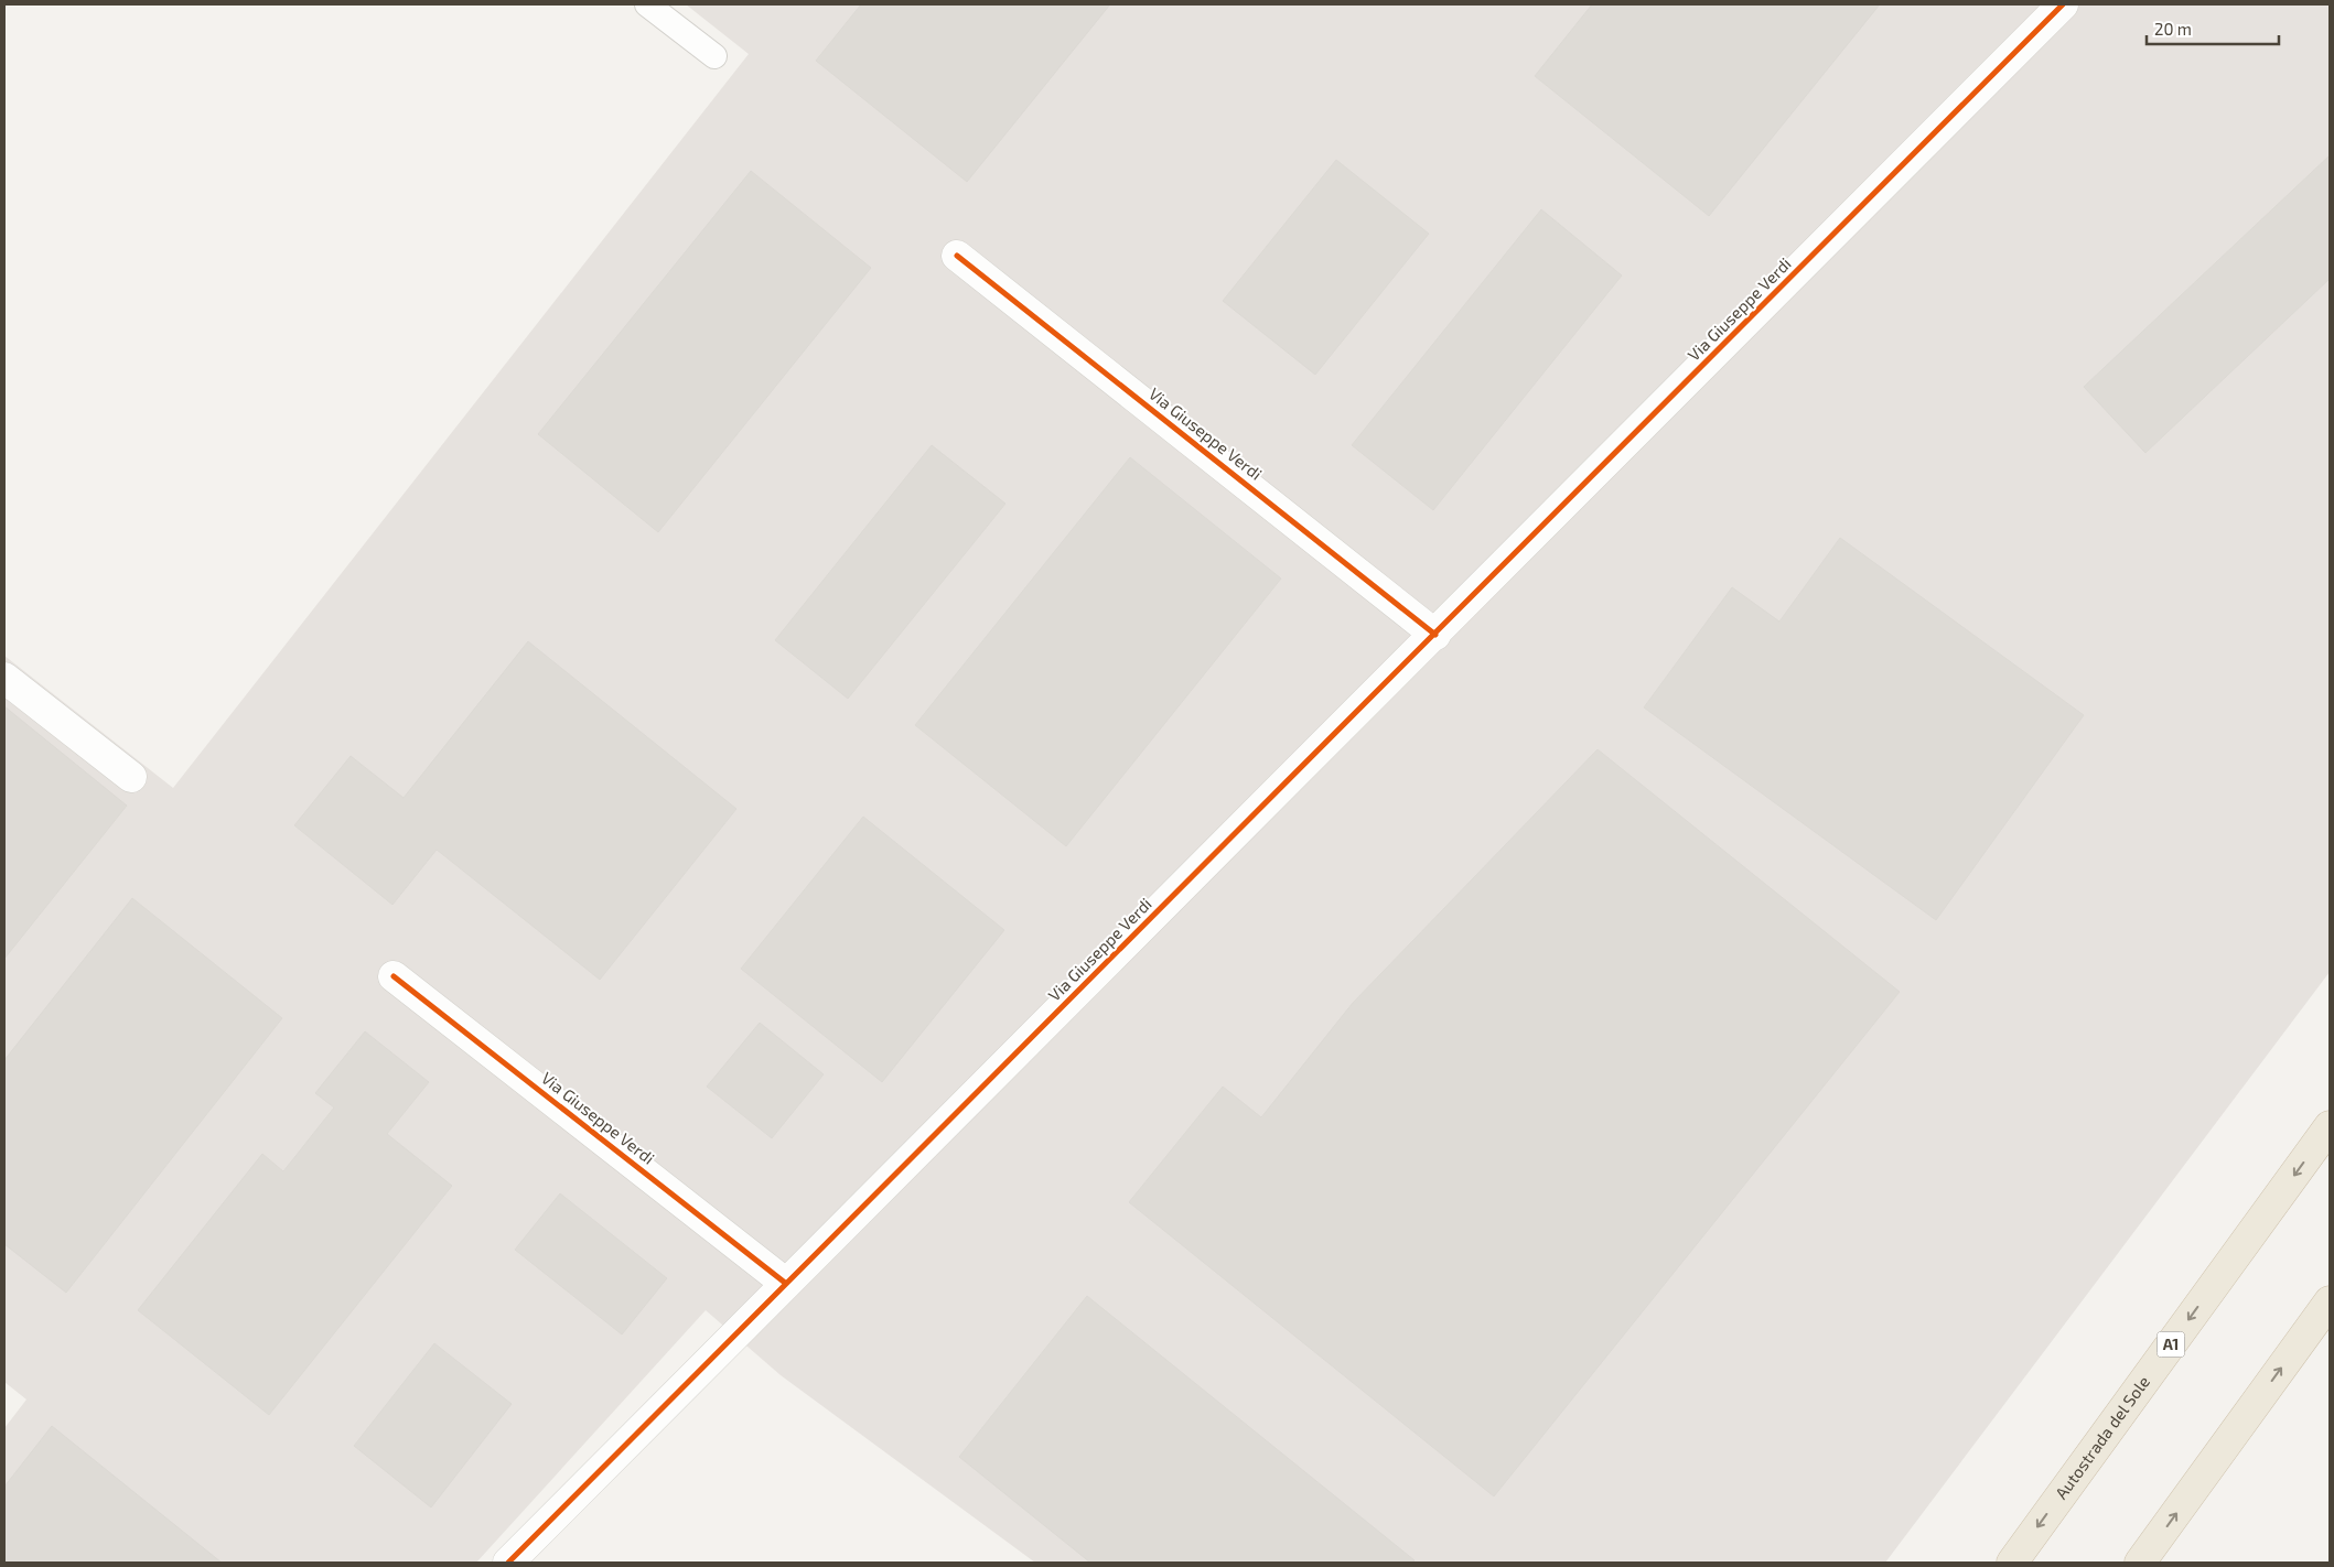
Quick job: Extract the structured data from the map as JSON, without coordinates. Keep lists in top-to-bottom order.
{
  "streets": {
    "highway": ["A1", "Autostrada del Sole"],
    "street": ["Via Giuseppe Verdi"]
  },
  "scale_bar": "20 m"
}
